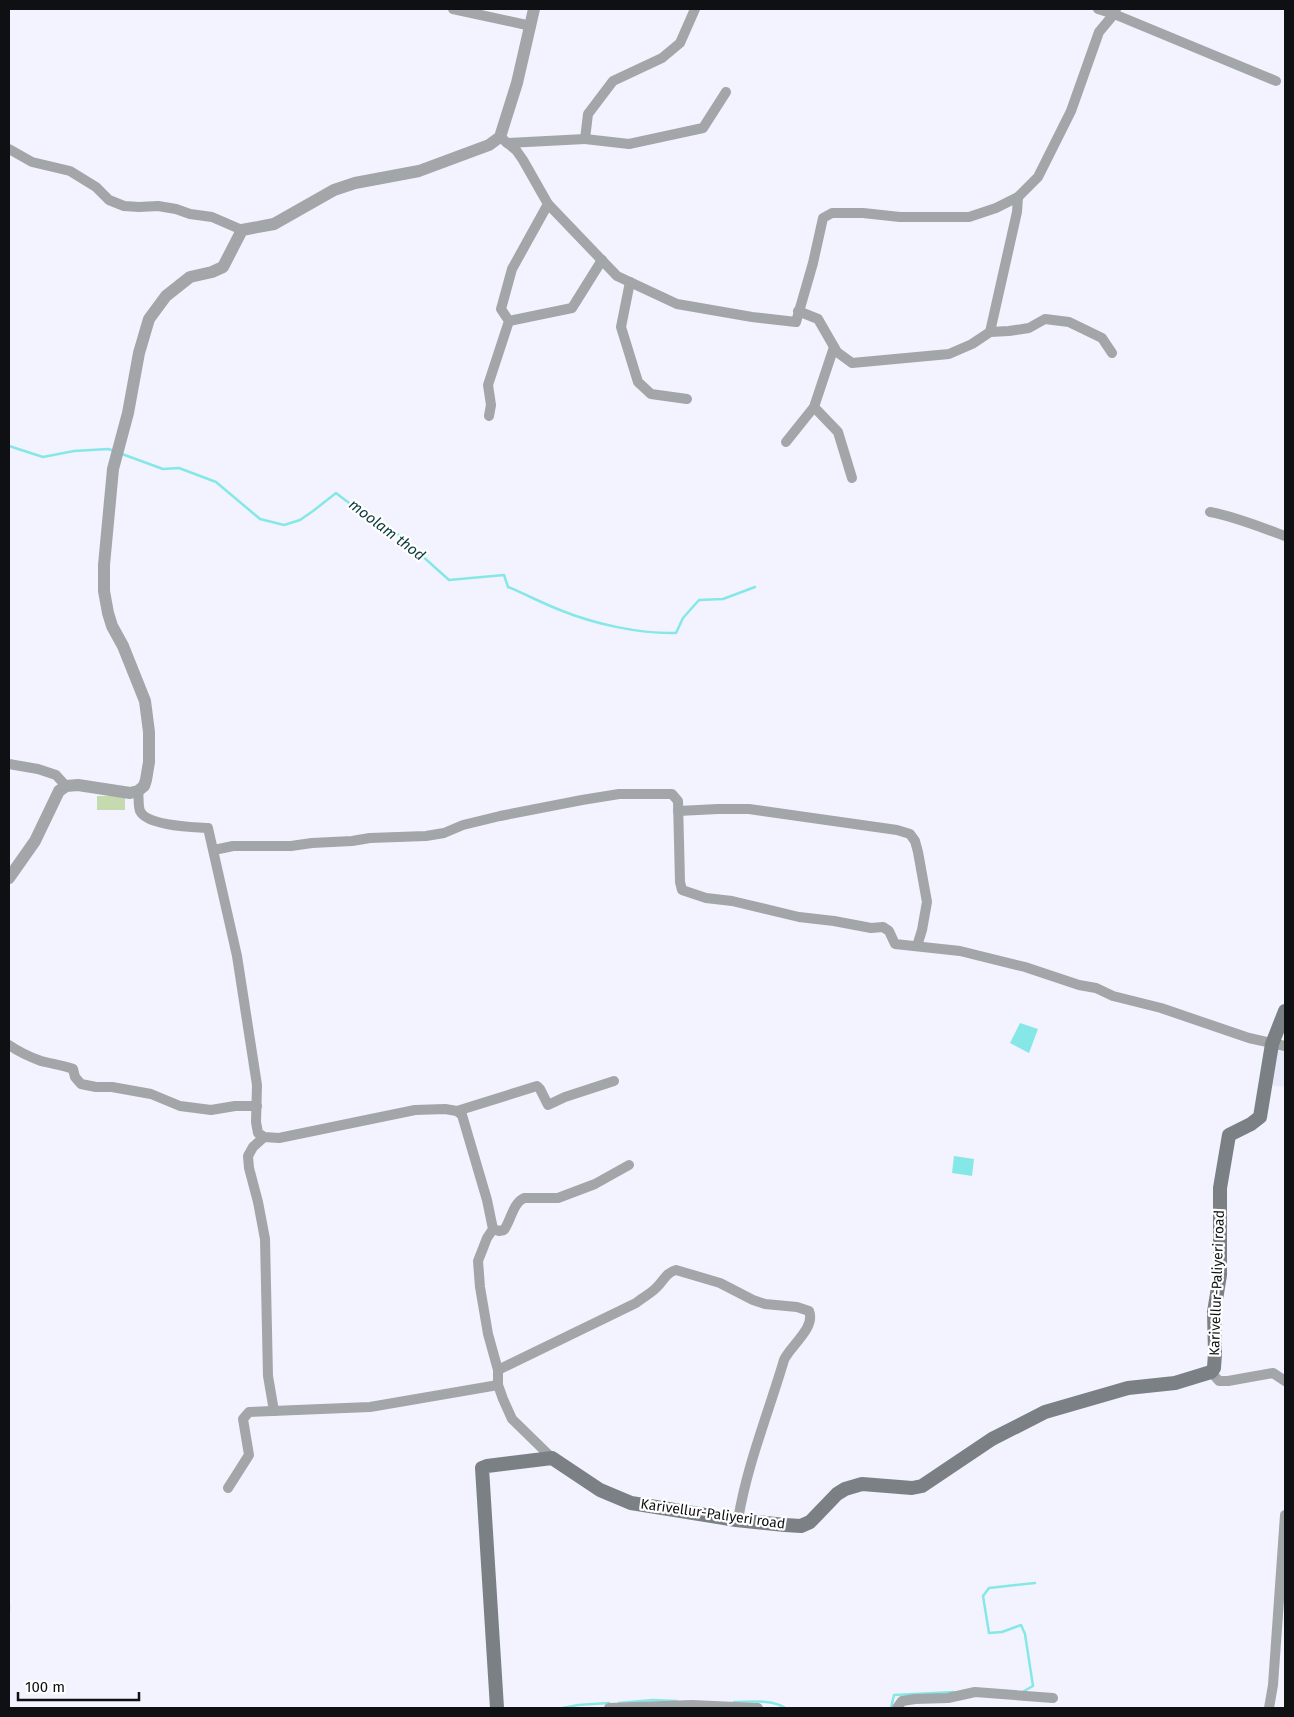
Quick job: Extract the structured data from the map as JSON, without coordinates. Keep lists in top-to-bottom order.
{
  "streets": {
    "main road": ["Karivellur-Paliyeri road"]
  },
  "water": ["moolam thod"],
  "scale_bar": "100 m"
}
